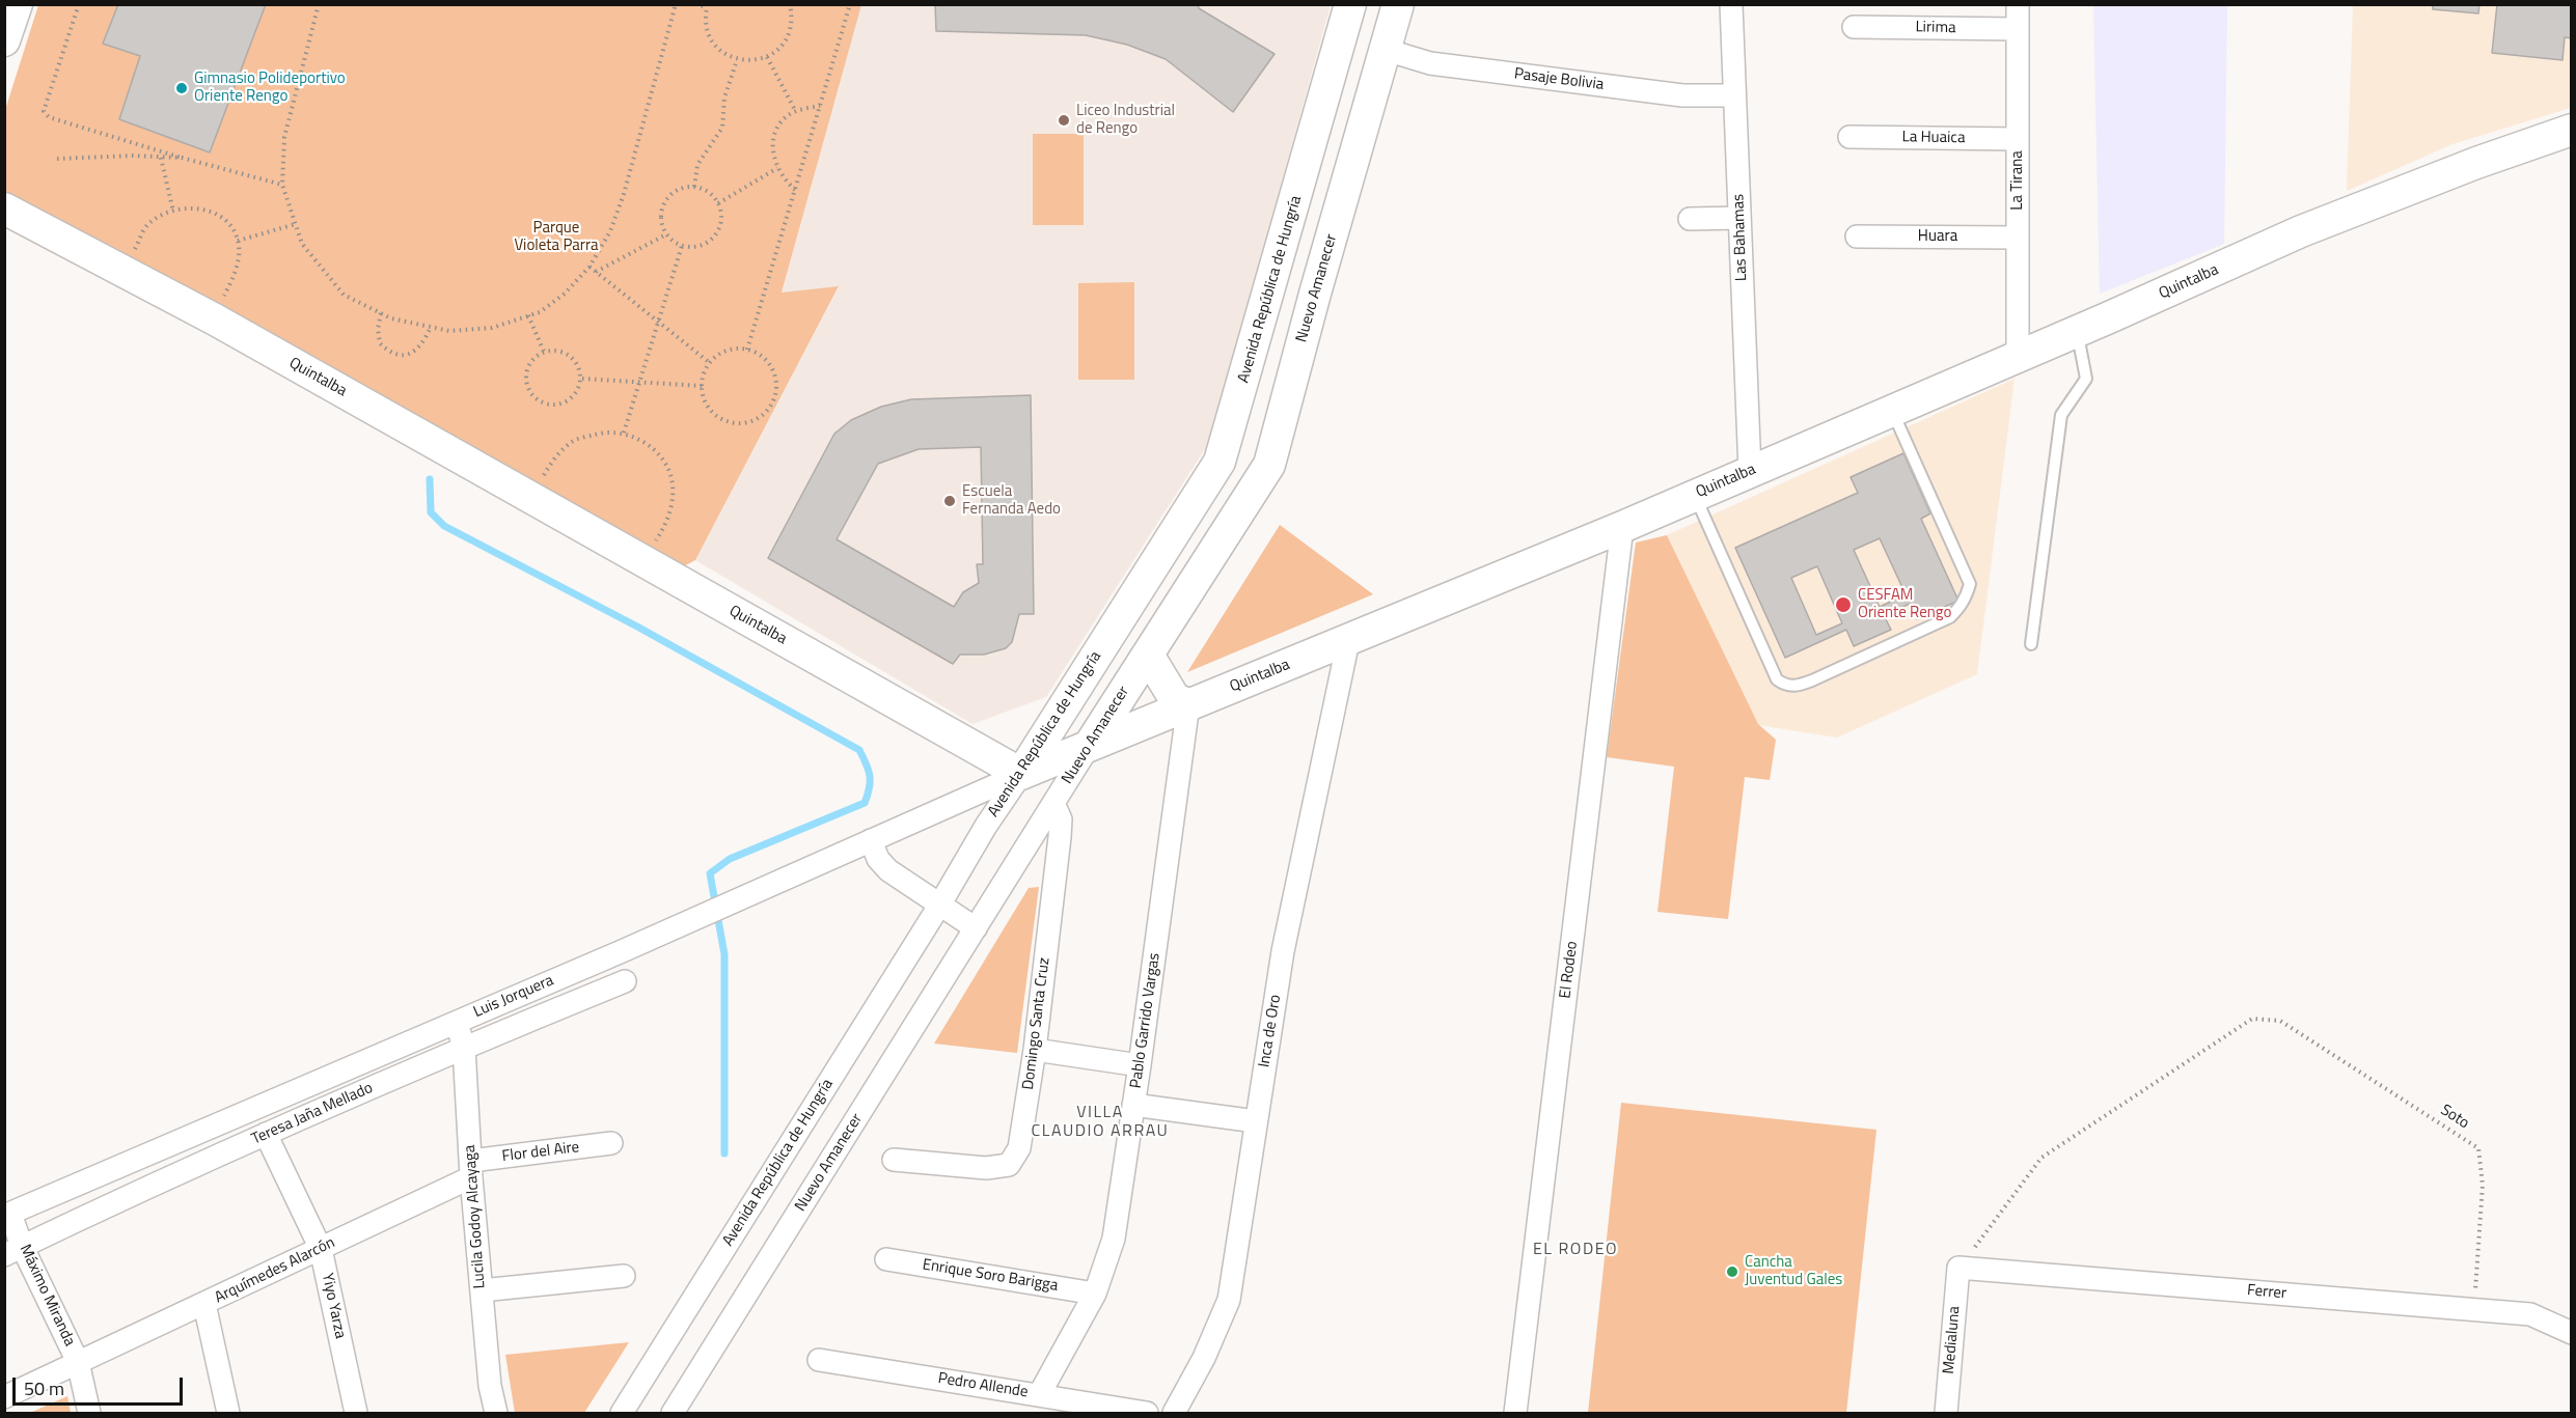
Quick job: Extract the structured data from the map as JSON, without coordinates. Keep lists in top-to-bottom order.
{
  "streets": {
    "street": [
      "Lirima",
      "Pasaje Bolivia",
      "La Huaica",
      "La Tirana",
      "Huara",
      "Las Bahamas",
      "Quintalba",
      "Nuevo Amanecer",
      "Avenida República de Hungría",
      "El Rodeo",
      "Luis Jorquera",
      "Pablo Garrido Vargas",
      "Domingo Santa Cruz",
      "Inca de Oro",
      "Teresa Jaña Mellado",
      "Flor del Aire",
      "Lucila Godoy Alcayaga",
      "Arquímedes Alarcón",
      "Enrique Soro Barigga",
      "Ferrer",
      "Máximo Miranda",
      "Yiyo Yarza",
      "Medialuna",
      "Pedro Allende"
    ],
    "path": ["Soto"]
  },
  "crossings": [
    ["Lirima", "La Tirana"],
    ["Pasaje Bolivia", "Las Bahamas"],
    ["Pasaje Bolivia", "Nuevo Amanecer"],
    ["La Huaica", "La Tirana"],
    ["La Tirana", "Huara"],
    ["La Tirana", "Quintalba"],
    ["Las Bahamas", "Quintalba"],
    ["Quintalba", "Nuevo Amanecer"],
    ["Quintalba", "Avenida República de Hungría"],
    ["Quintalba", "El Rodeo"],
    ["Quintalba", "Luis Jorquera"],
    ["Quintalba", "Pablo Garrido Vargas"],
    ["Quintalba", "Inca de Oro"],
    ["Nuevo Amanecer", "Domingo Santa Cruz"],
    ["Avenida República de Hungría", "Luis Jorquera"],
    ["Luis Jorquera", "Lucila Godoy Alcayaga"],
    ["Luis Jorquera", "Máximo Miranda"],
    ["Pablo Garrido Vargas", "Enrique Soro Barigga"],
    ["Pablo Garrido Vargas", "Pedro Allende"],
    ["Teresa Jaña Mellado", "Lucila Godoy Alcayaga"],
    ["Teresa Jaña Mellado", "Máximo Miranda"],
    ["Teresa Jaña Mellado", "Yiyo Yarza"],
    ["Soto", "Ferrer"],
    ["Soto", "Medialuna"],
    ["Flor del Aire", "Lucila Godoy Alcayaga"],
    ["Flor del Aire", "Arquímedes Alarcón"],
    ["Lucila Godoy Alcayaga", "Arquímedes Alarcón"],
    ["Arquímedes Alarcón", "Máximo Miranda"],
    ["Arquímedes Alarcón", "Yiyo Yarza"],
    ["Ferrer", "Medialuna"]
  ],
  "districts": ["VILLA CLAUDIO ARRAU", "EL RODEO"],
  "parks": ["Parque Violeta Parra"],
  "places": [
    "Gimnasio Polideportivo Oriente Rengo",
    "Liceo Industrial de Rengo",
    "Escuela Fernanda Aedo",
    "CESFAM Oriente Rengo",
    "Cancha Juventud Gales"
  ],
  "scale_bar": "50 m"
}
